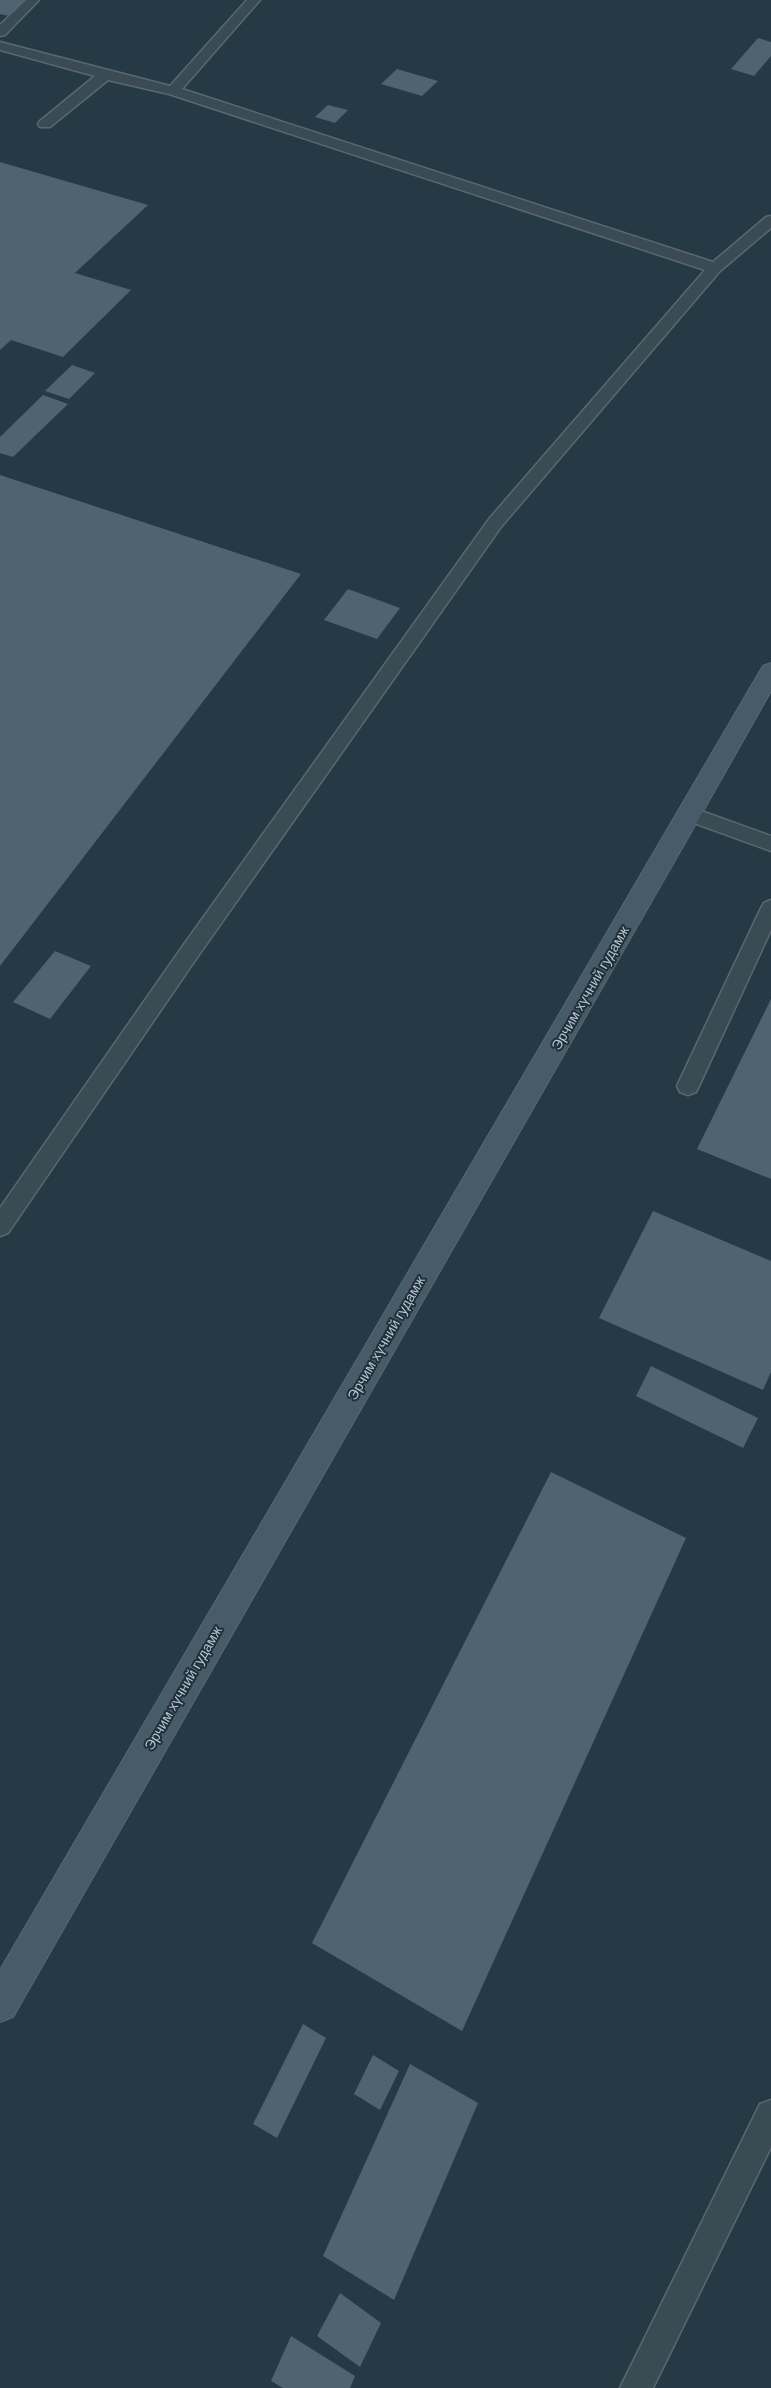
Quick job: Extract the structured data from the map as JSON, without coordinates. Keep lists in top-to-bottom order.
{
  "streets": {
    "main road": ["Эрчим хүчний гудамж"]
  }
}
